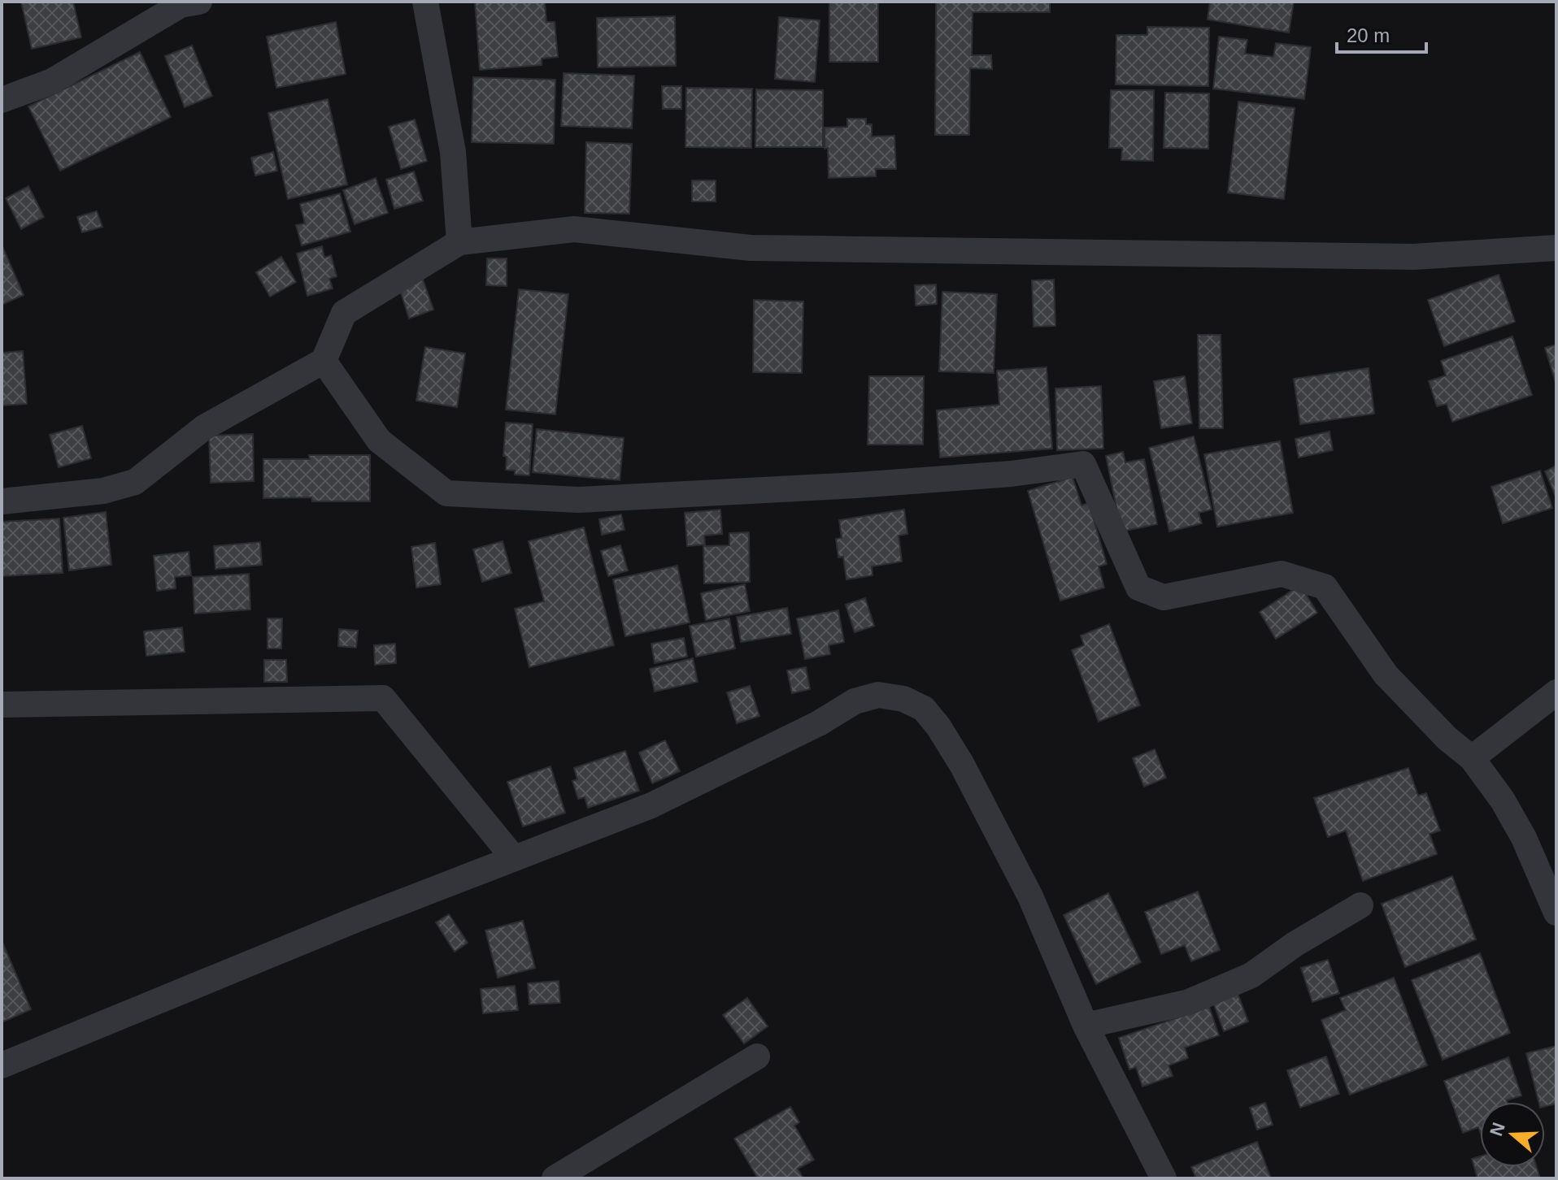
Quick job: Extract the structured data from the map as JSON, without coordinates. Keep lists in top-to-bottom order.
{
  "scale_bar": "20 m",
  "north": "left"
}
